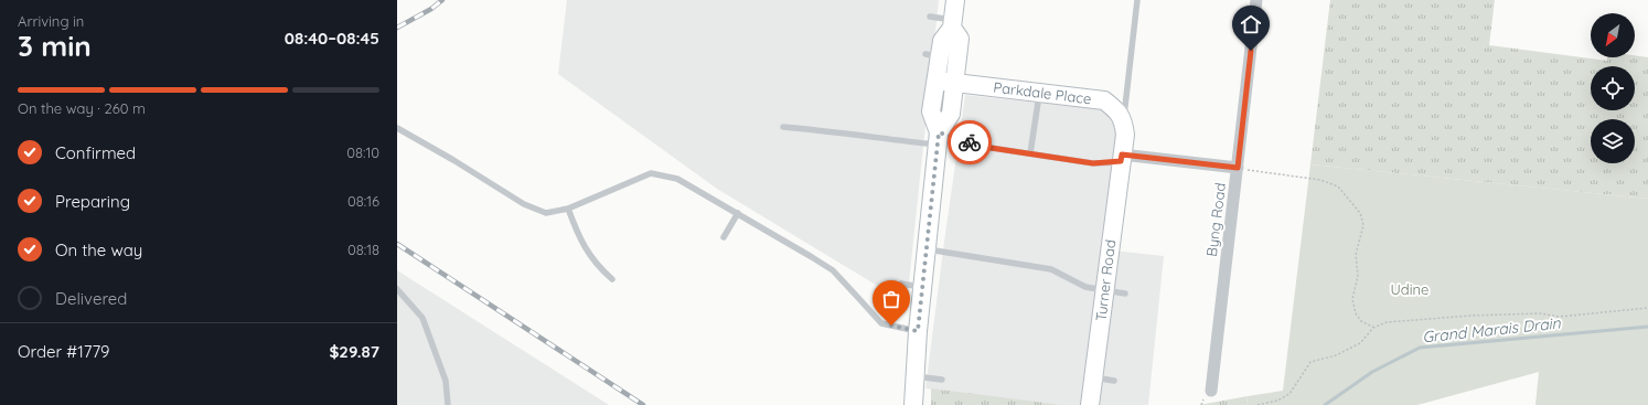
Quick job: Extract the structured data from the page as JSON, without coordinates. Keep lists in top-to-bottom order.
{
  "streets": {
    "main road": ["Parkdale Place", "Turner Road"],
    "street": ["Byng Road"]
  },
  "water": ["Grand Marais Drain"],
  "parks": ["Udine"],
  "north": "bottom left",
  "page": {
    "heading": ["3 min", "Arriving in", "08:40–08:45"],
    "panel": ["Order #1779", "$29.87"],
    "bar": "On the way · 260 m",
    "list": [
      ["Confirmed", "08:10"],
      ["Preparing", "08:16"],
      ["On the way", "08:18"],
      "Delivered"
    ]
  }
}
